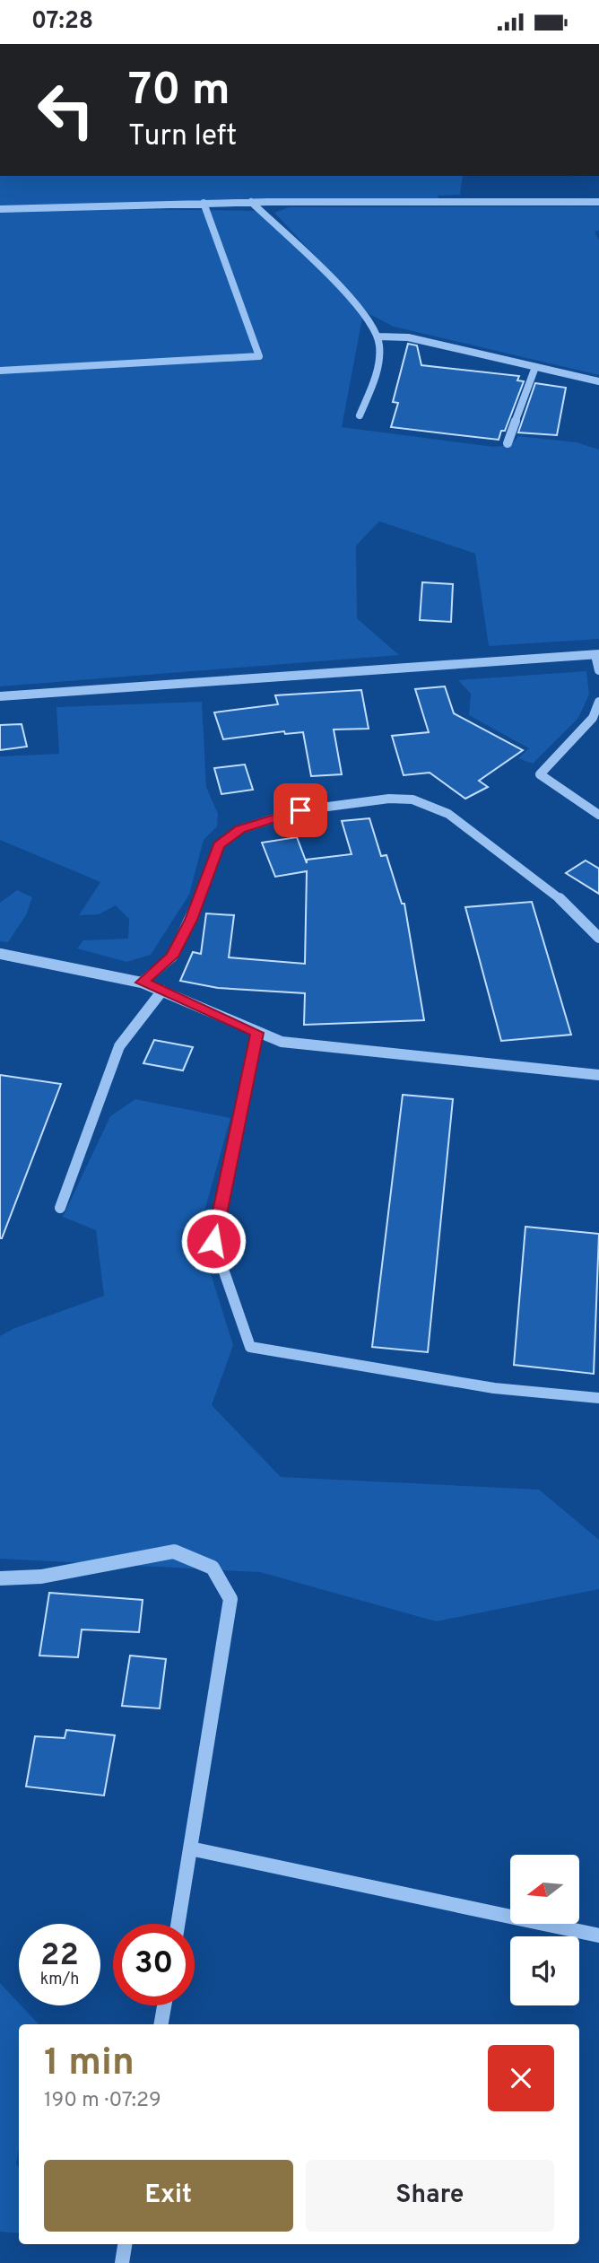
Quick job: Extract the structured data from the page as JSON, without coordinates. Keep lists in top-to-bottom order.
{
  "north": "left",
  "page": {
    "status": "07:28",
    "turn": ["70 m", "Turn left"],
    "speed": "22 km/h",
    "limit": "30",
    "heading": ["1 min", "190 m · 07:29"],
    "buttons": ["Exit", "Share"]
  }
}
